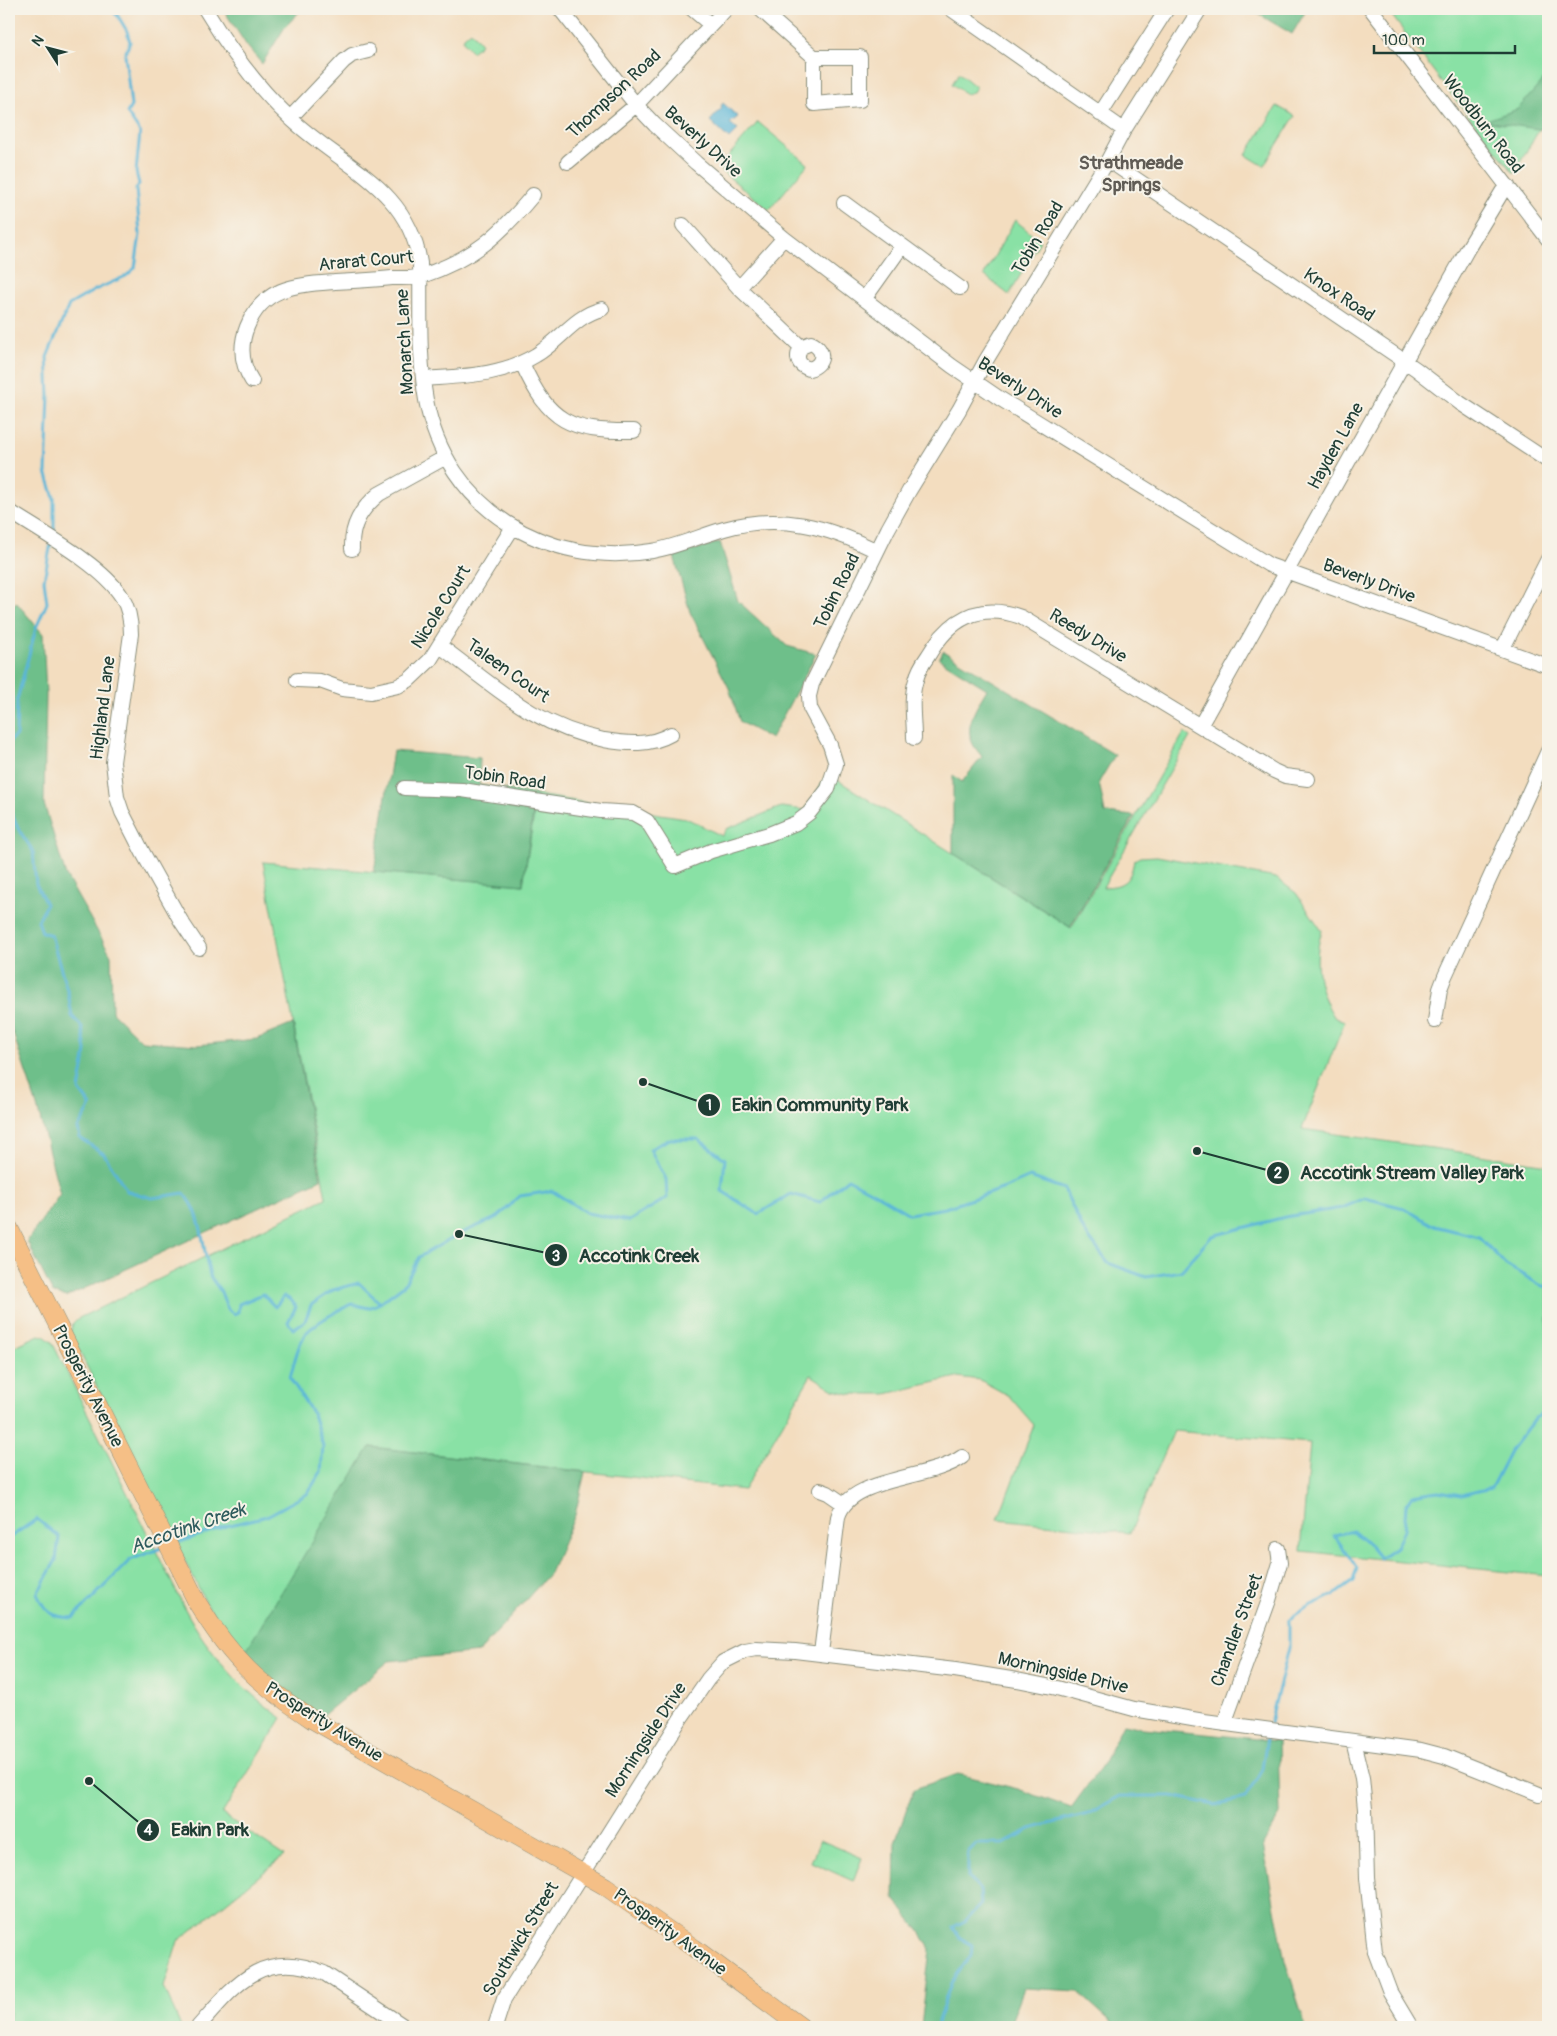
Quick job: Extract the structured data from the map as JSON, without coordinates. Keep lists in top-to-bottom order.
{
  "streets": {
    "main road": ["Prosperity Avenue"],
    "street": [
      "Thompson Road",
      "Woodburn Road",
      "Beverly Drive",
      "Tobin Road",
      "Ararat Court",
      "Knox Road",
      "Monarch Lane",
      "Hayden Lane",
      "Nicole Court",
      "Reedy Drive",
      "Taleen Court",
      "Highland Lane",
      "Chandler Street",
      "Morningside Drive",
      "Southwick Street"
    ]
  },
  "crossings": [
    ["Thompson Road", "Beverly Drive"],
    ["Woodburn Road", "Hayden Lane"],
    ["Beverly Drive", "Tobin Road"],
    ["Beverly Drive", "Hayden Lane"],
    ["Tobin Road", "Knox Road"],
    ["Tobin Road", "Monarch Lane"],
    ["Ararat Court", "Monarch Lane"],
    ["Knox Road", "Hayden Lane"],
    ["Monarch Lane", "Nicole Court"],
    ["Hayden Lane", "Reedy Drive"],
    ["Nicole Court", "Taleen Court"],
    ["Prosperity Avenue", "Morningside Drive"],
    ["Prosperity Avenue", "Southwick Street"],
    ["Chandler Street", "Morningside Drive"],
    ["Morningside Drive", "Southwick Street"]
  ],
  "districts": ["Strathmeade Springs"],
  "water": ["Accotink Creek"],
  "places": [
    "Eakin Community Park",
    "Accotink Stream Valley Park",
    "Accotink Creek",
    "Eakin Park"
  ],
  "scale_bar": "100 m",
  "north": "top left"
}
